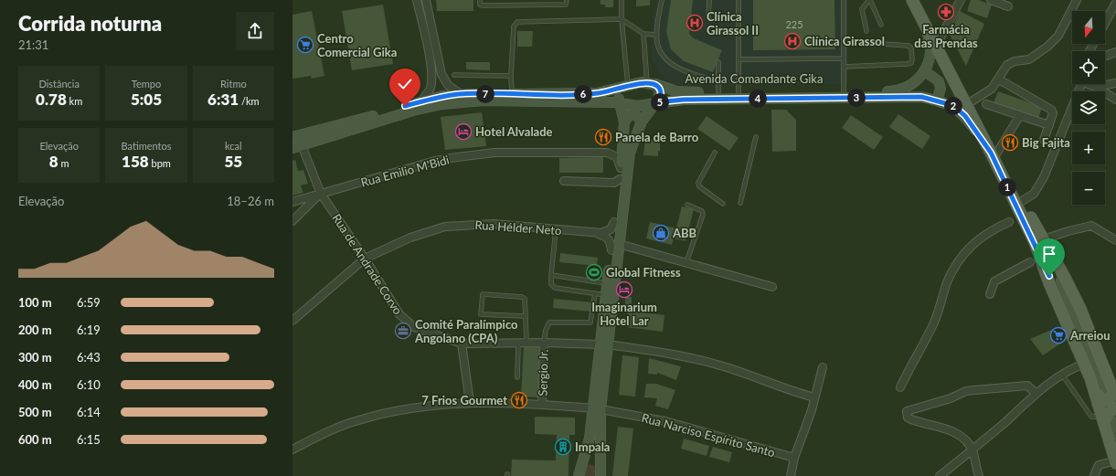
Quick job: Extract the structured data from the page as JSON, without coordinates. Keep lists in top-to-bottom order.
{
  "streets": {
    "street": [
      "Avenida Comandante Gika",
      "Rua Emilio M'Bidi",
      "Rua Hélder Neto",
      "Rua de Andrade Corvo",
      "Sergio Jr.",
      "Rua Narciso Espírito Santo"
    ]
  },
  "crossings": [
    ["Avenida Comandante Gika", "Rua de Andrade Corvo"],
    ["Rua Emilio M'Bidi", "Rua de Andrade Corvo"],
    ["Rua Hélder Neto", "Rua de Andrade Corvo"],
    ["Rua de Andrade Corvo", "Sergio Jr."],
    ["Sergio Jr.", "Rua Narciso Espírito Santo"]
  ],
  "places": {
    "pharmacy": ["Farmácia das Prendas"],
    "hospital": ["Clínica Girassol II", "Clínica Girassol"],
    "supermarket": ["Centro Comercial Gika", "Arreiou"],
    "hotel": ["Hotel Alvalade", "Imaginarium Hotel Lar"],
    "restaurant": ["Panela de Barro", "Big Fajita", "7 Frios Gourmet"],
    "shop": ["ABB"],
    "sports": ["Global Fitness"],
    "office": ["Comité Paralímpico Angolano (CPA)"],
    "building": ["Impala"]
  },
  "house_numbers": ["225"],
  "north": "bottom",
  "page": {
    "heading": ["Corrida noturna", "21:31"],
    "map_buttons": ["+", "−"],
    "stats": [
      ["Distância", "0.78 km"],
      ["Tempo", "5:05"],
      ["Ritmo", "6:31 /km"],
      ["Elevação", "8 m"],
      ["Batimentos", "158 bpm"],
      ["kcal", "55"]
    ],
    "pins": [
      "6",
      "7",
      "3",
      "4",
      "5",
      "2",
      "1"
    ],
    "chart": ["Elevação", "18–26 m"],
    "list": [
      {
        "name": "100 m",
        "note": "6:59"
      },
      {
        "name": "200 m",
        "note": "6:19"
      },
      {
        "name": "300 m",
        "note": "6:43"
      },
      {
        "name": "400 m",
        "note": "6:10"
      },
      {
        "name": "500 m",
        "note": "6:14"
      },
      {
        "name": "600 m",
        "note": "6:15"
      }
    ]
  }
}
